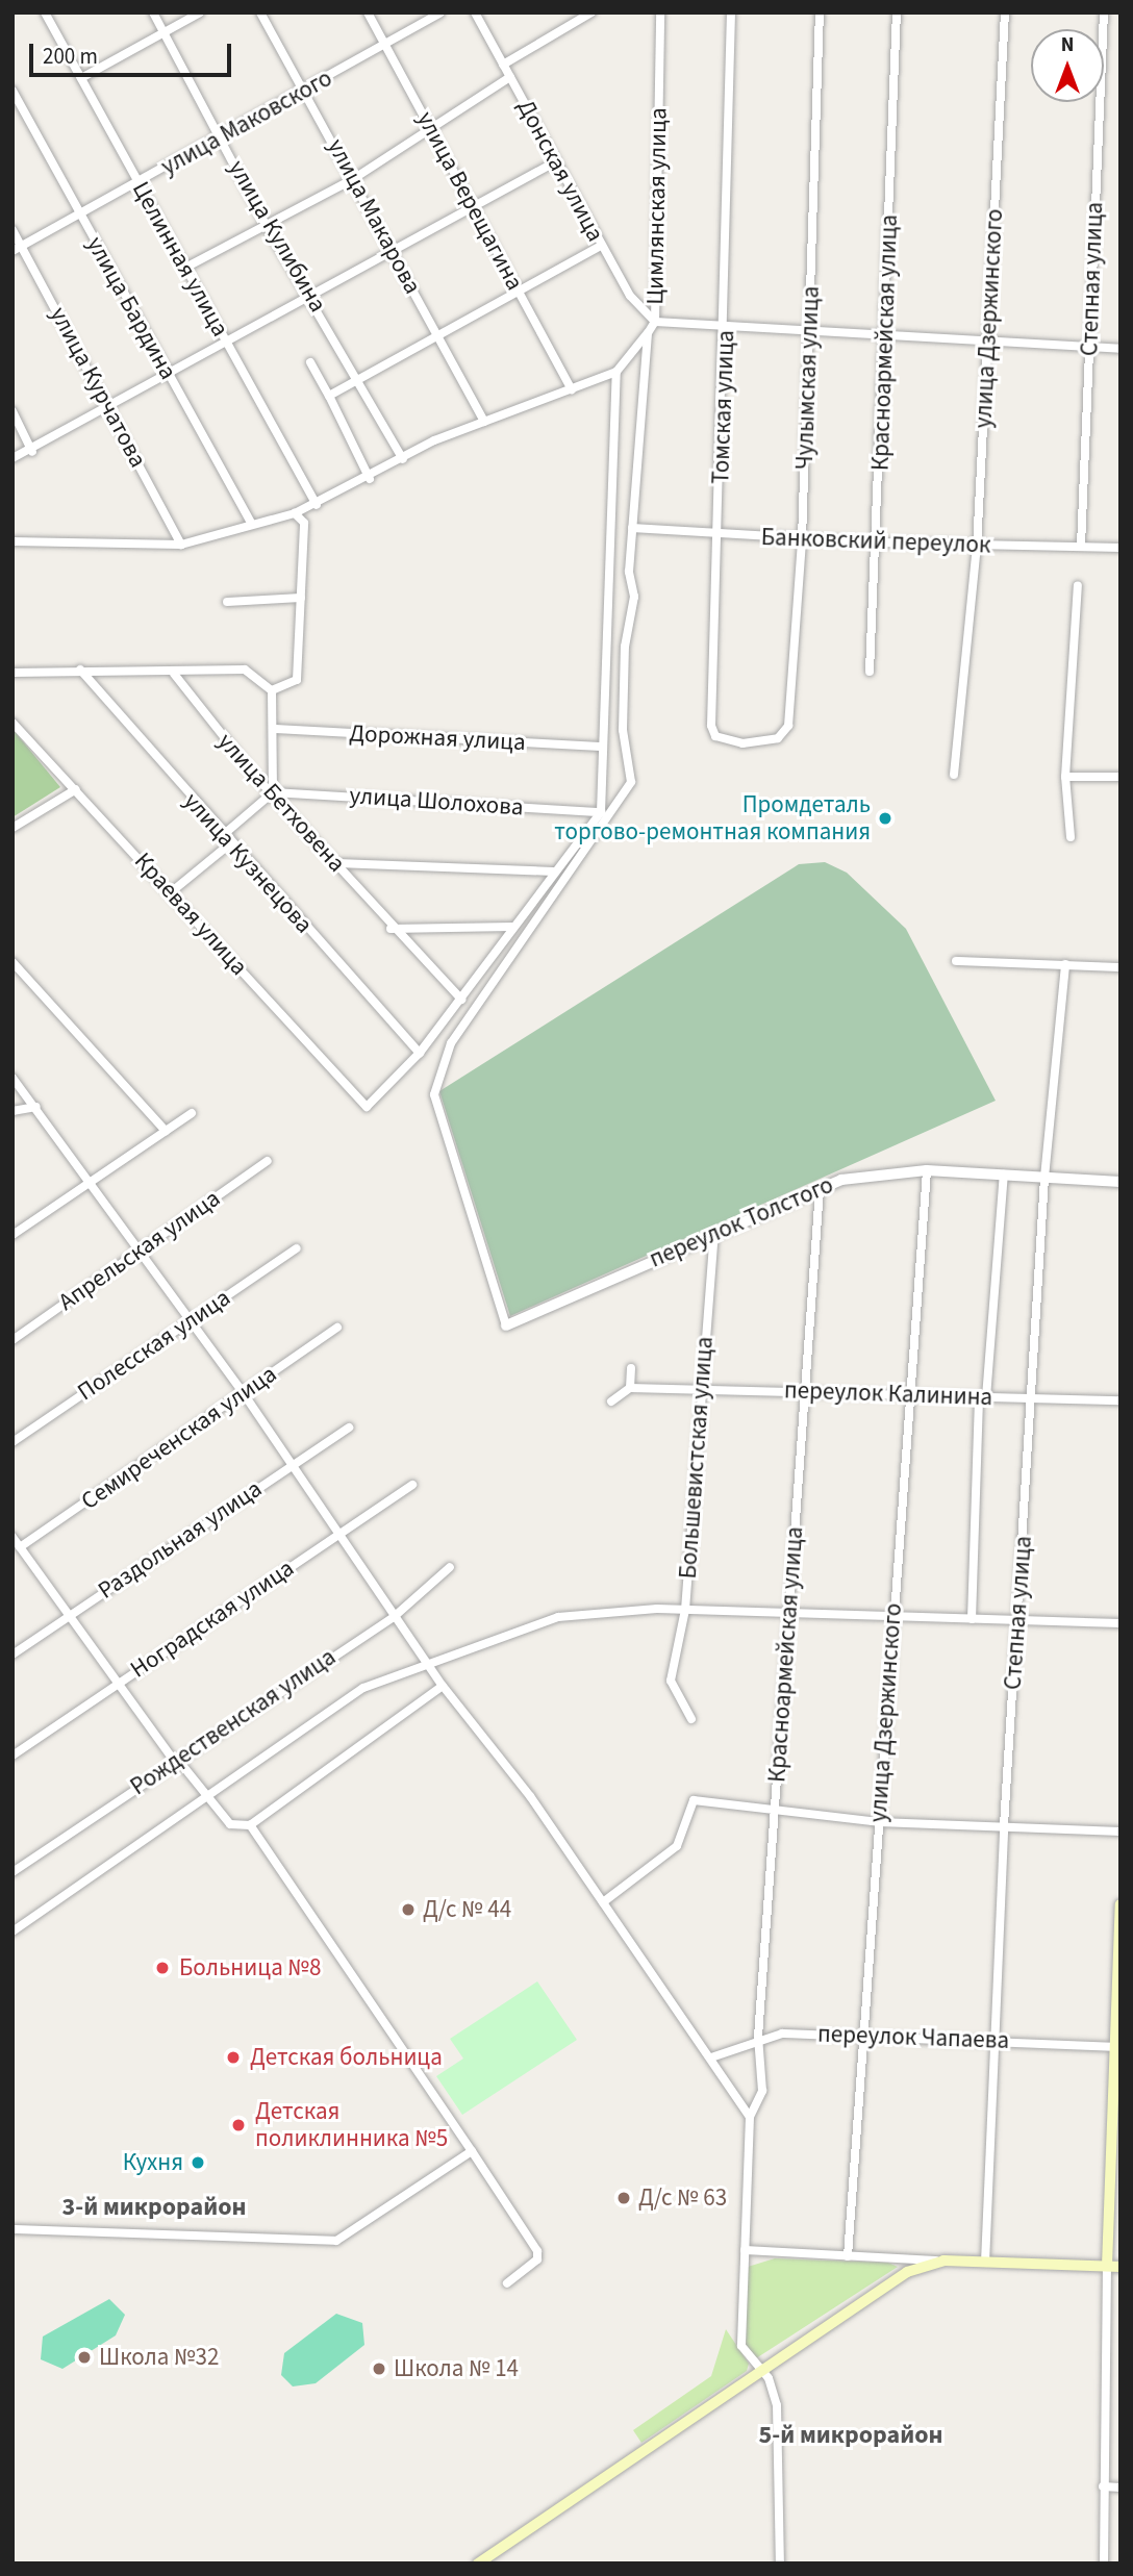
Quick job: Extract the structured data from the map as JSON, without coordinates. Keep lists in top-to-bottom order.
{
  "streets": {
    "street": [
      "улица Маковского",
      "Донская улица",
      "улица Верещагина",
      "Цимлянская улица",
      "улица Макарова",
      "улица Кулибина",
      "Целинная улица",
      "Степная улица",
      "улица Бардина",
      "улица Дзержинского",
      "Красноармейская улица",
      "Чулымская улица",
      "улица Курчатова",
      "Томская улица",
      "Банковский переулок",
      "Дорожная улица",
      "улица Шолохова",
      "улица Бетховена",
      "улица Кузнецова",
      "Краевая улица",
      "переулок Толстого",
      "Апрельская улица",
      "Полесская улица",
      "переулок Калинина",
      "Семиреченская улица",
      "Большевистская улица",
      "Раздольная улица",
      "Ноградская улица",
      "Рождественская улица",
      "переулок Чапаева"
    ]
  },
  "crossings": [
    ["улица Маковского", "улица Верещагина"],
    ["улица Маковского", "улица Макарова"],
    ["улица Маковского", "улица Кулибина"],
    ["улица Маковского", "Целинная улица"],
    ["улица Маковского", "улица Бардина"],
    ["улица Маковского", "улица Курчатова"],
    ["Донская улица", "Цимлянская улица"],
    ["Цимлянская улица", "Банковский переулок"],
    ["Цимлянская улица", "переулок Толстого"],
    ["Степная улица", "Банковский переулок"],
    ["Степная улица", "переулок Толстого"],
    ["Степная улица", "переулок Калинина"],
    ["Степная улица", "переулок Чапаева"],
    ["улица Дзержинского", "Банковский переулок"],
    ["улица Дзержинского", "переулок Толстого"],
    ["улица Дзержинского", "переулок Калинина"],
    ["улица Дзержинского", "переулок Чапаева"],
    ["Красноармейская улица", "Банковский переулок"],
    ["Красноармейская улица", "переулок Толстого"],
    ["Красноармейская улица", "переулок Калинина"],
    ["Красноармейская улица", "переулок Чапаева"],
    ["Чулымская улица", "Томская улица"],
    ["Чулымская улица", "Банковский переулок"],
    ["Томская улица", "Банковский переулок"],
    ["улица Шолохова", "улица Бетховена"],
    ["улица Кузнецова", "Краевая улица"],
    ["переулок Толстого", "Большевистская улица"],
    ["переулок Калинина", "Большевистская улица"]
  ],
  "districts": ["3-й микрорайон", "5-й микрорайон"],
  "places": [
    "Промдеталь торгово-ремонтная компания",
    "Д/с № 44",
    "Больница №8",
    "Детская больница",
    "Детская поликлинника №5",
    "Кухня",
    "Д/с № 63",
    "Школа №32",
    "Школа № 14"
  ],
  "scale_bar": "200 m",
  "north": "top"
}
